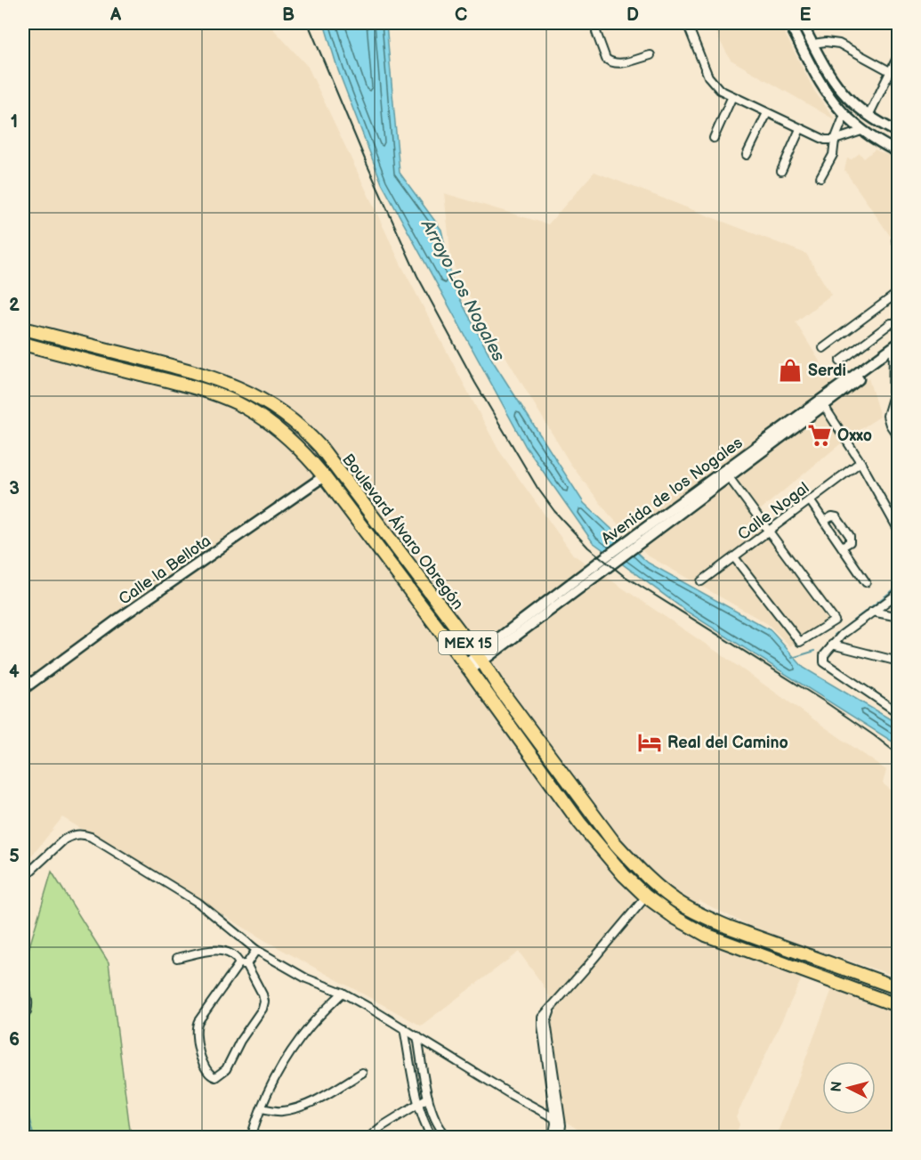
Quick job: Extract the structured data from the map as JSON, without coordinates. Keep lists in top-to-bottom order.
{
  "streets": {
    "highway": ["Boulevard Álvaro Obregón", "MEX 15"],
    "main road": ["Avenida de los Nogales", "Calle la Bellota"],
    "street": ["Calle Nogal"]
  },
  "crossings": [
    ["Avenida de los Nogales", "Boulevard Álvaro Obregón"],
    ["Boulevard Álvaro Obregón", "Calle la Bellota"]
  ],
  "water": ["Arroyo Los Nogales"],
  "places": {
    "shop": ["Serdi"],
    "supermarket": ["Oxxo"],
    "hotel": ["Real del Camino"]
  },
  "north": "left",
  "grid": {
    "columns": [
      "A",
      "B",
      "C",
      "D",
      "E"
    ],
    "rows": [
      "1",
      "2",
      "3",
      "4",
      "5",
      "6"
    ]
  }
}
